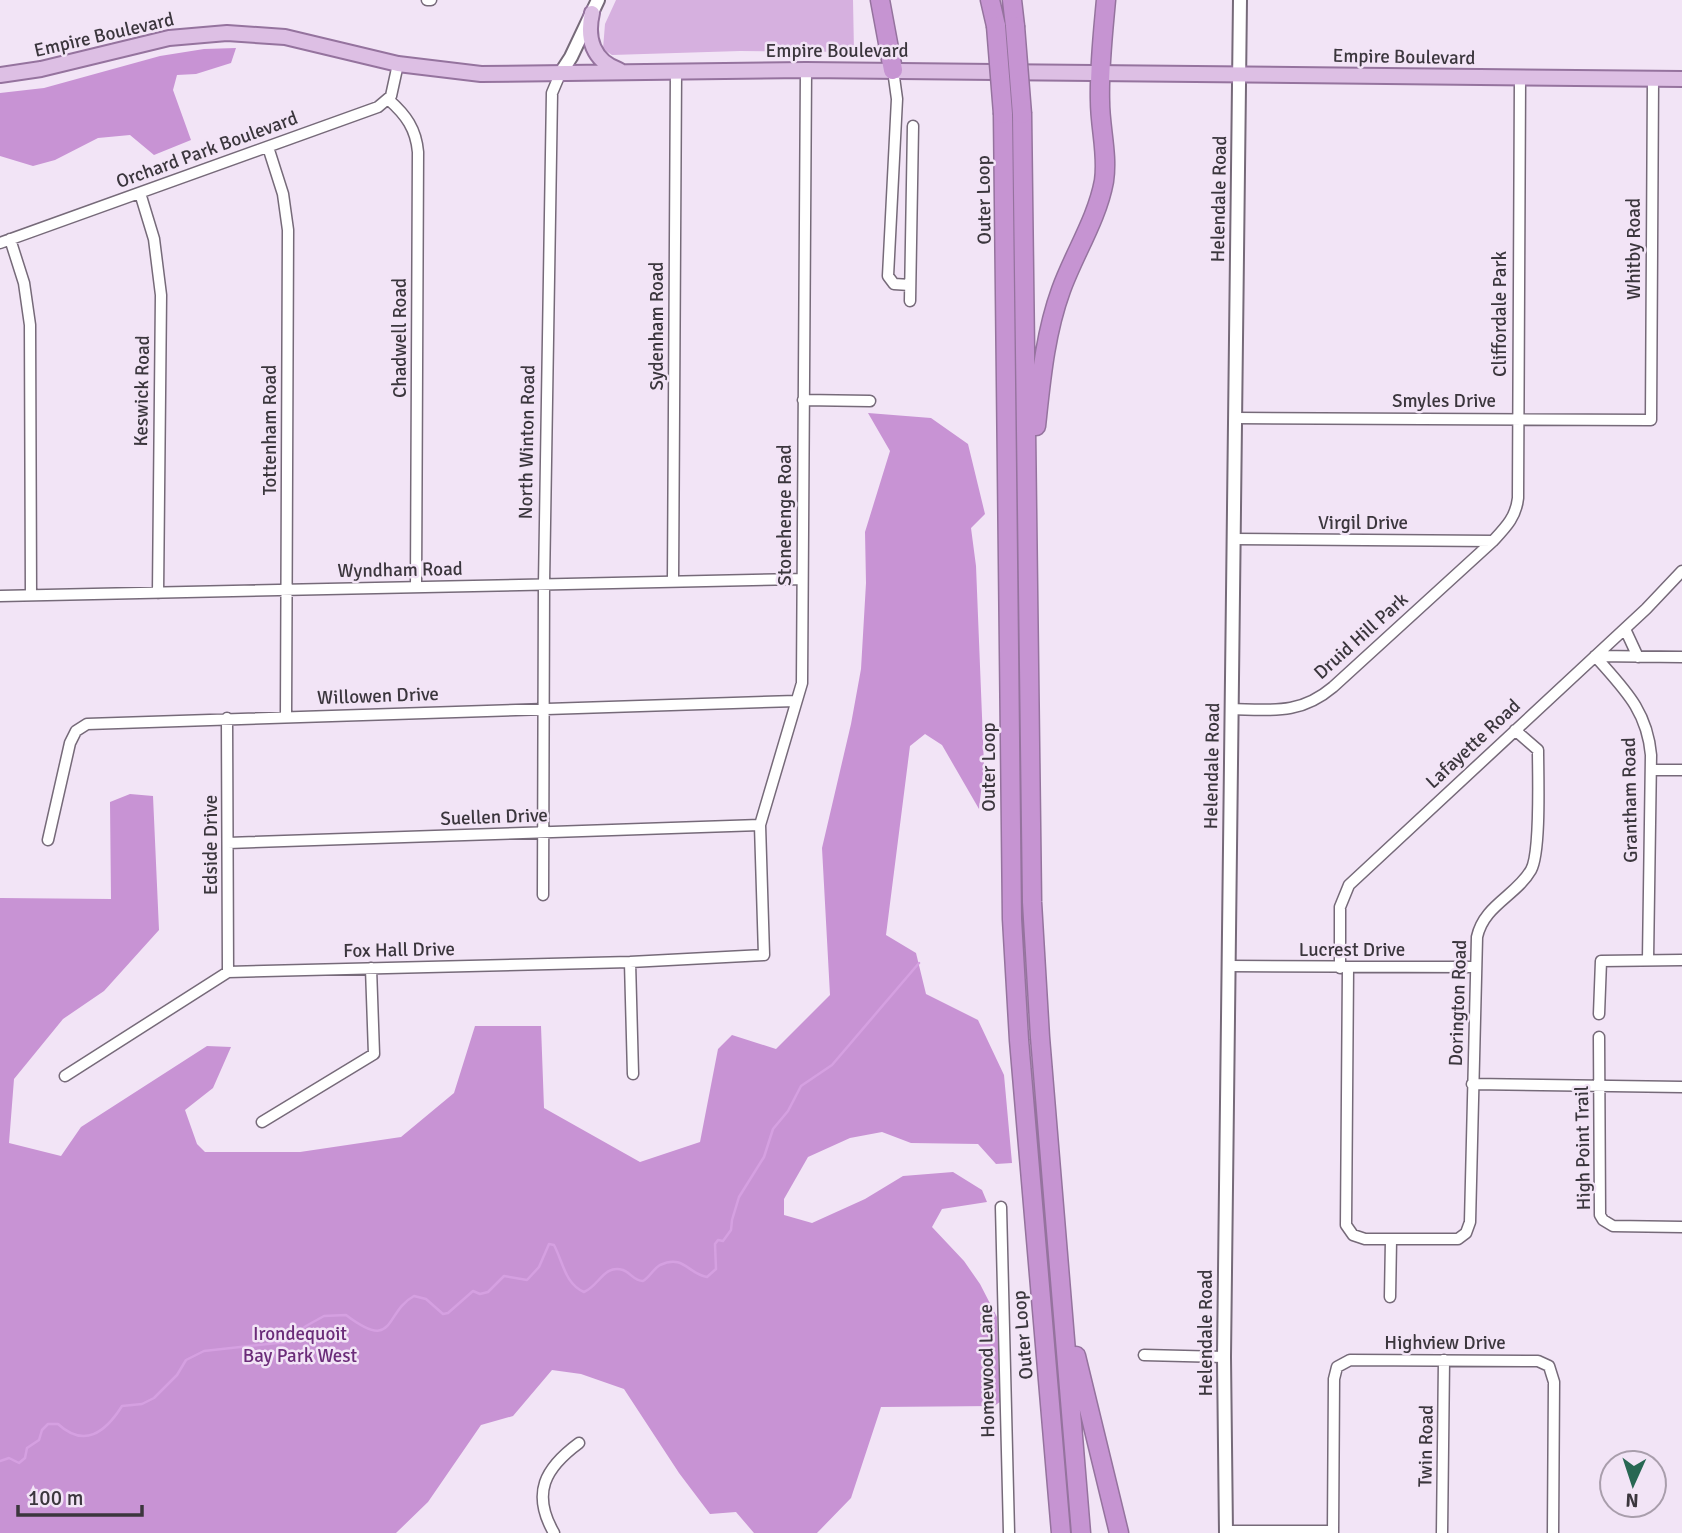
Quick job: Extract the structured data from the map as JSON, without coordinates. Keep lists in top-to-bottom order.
{
  "streets": {
    "highway": ["Outer Loop"],
    "main road": ["Empire Boulevard"],
    "street": [
      "Orchard Park Boulevard",
      "Helendale Road",
      "Whitby Road",
      "Cliffordale Park",
      "Sydenham Road",
      "Chadwell Road",
      "Keswick Road",
      "Smyles Drive",
      "Tottenham Road",
      "North Winton Road",
      "Stonehenge Road",
      "Virgil Drive",
      "Wyndham Road",
      "Druid Hill Park",
      "Willowen Drive",
      "Lafayette Road",
      "Grantham Road",
      "Suellen Drive",
      "Edside Drive",
      "Fox Hall Drive",
      "Lucrest Drive",
      "Dorington Road",
      "High Point Trail",
      "Highview Drive",
      "Homewood Lane",
      "Twin Road"
    ]
  },
  "crossings": [
    ["Empire Boulevard", "Helendale Road"],
    ["Empire Boulevard", "Whitby Road"],
    ["Empire Boulevard", "Cliffordale Park"],
    ["Empire Boulevard", "Sydenham Road"],
    ["Empire Boulevard", "North Winton Road"],
    ["Empire Boulevard", "Stonehenge Road"],
    ["Orchard Park Boulevard", "Chadwell Road"],
    ["Orchard Park Boulevard", "Keswick Road"],
    ["Orchard Park Boulevard", "Tottenham Road"],
    ["Helendale Road", "Smyles Drive"],
    ["Helendale Road", "Virgil Drive"],
    ["Helendale Road", "Druid Hill Park"],
    ["Helendale Road", "Lucrest Drive"],
    ["Whitby Road", "Smyles Drive"],
    ["Cliffordale Park", "Smyles Drive"],
    ["Cliffordale Park", "Virgil Drive"],
    ["Cliffordale Park", "Druid Hill Park"],
    ["Sydenham Road", "Wyndham Road"],
    ["Chadwell Road", "Wyndham Road"],
    ["Keswick Road", "Wyndham Road"],
    ["Tottenham Road", "Wyndham Road"],
    ["Tottenham Road", "Willowen Drive"],
    ["North Winton Road", "Wyndham Road"],
    ["North Winton Road", "Willowen Drive"],
    ["North Winton Road", "Suellen Drive"],
    ["Stonehenge Road", "Wyndham Road"],
    ["Stonehenge Road", "Willowen Drive"],
    ["Stonehenge Road", "Suellen Drive"],
    ["Stonehenge Road", "Fox Hall Drive"],
    ["Virgil Drive", "Druid Hill Park"],
    ["Willowen Drive", "Edside Drive"],
    ["Lafayette Road", "Grantham Road"],
    ["Lafayette Road", "Lucrest Drive"],
    ["Lafayette Road", "Dorington Road"],
    ["Suellen Drive", "Edside Drive"],
    ["Edside Drive", "Fox Hall Drive"],
    ["Lucrest Drive", "Dorington Road"],
    ["Highview Drive", "Twin Road"]
  ],
  "parks": ["Irondequoit Bay Park West"],
  "scale_bar": "100 m",
  "north": "bottom"
}
